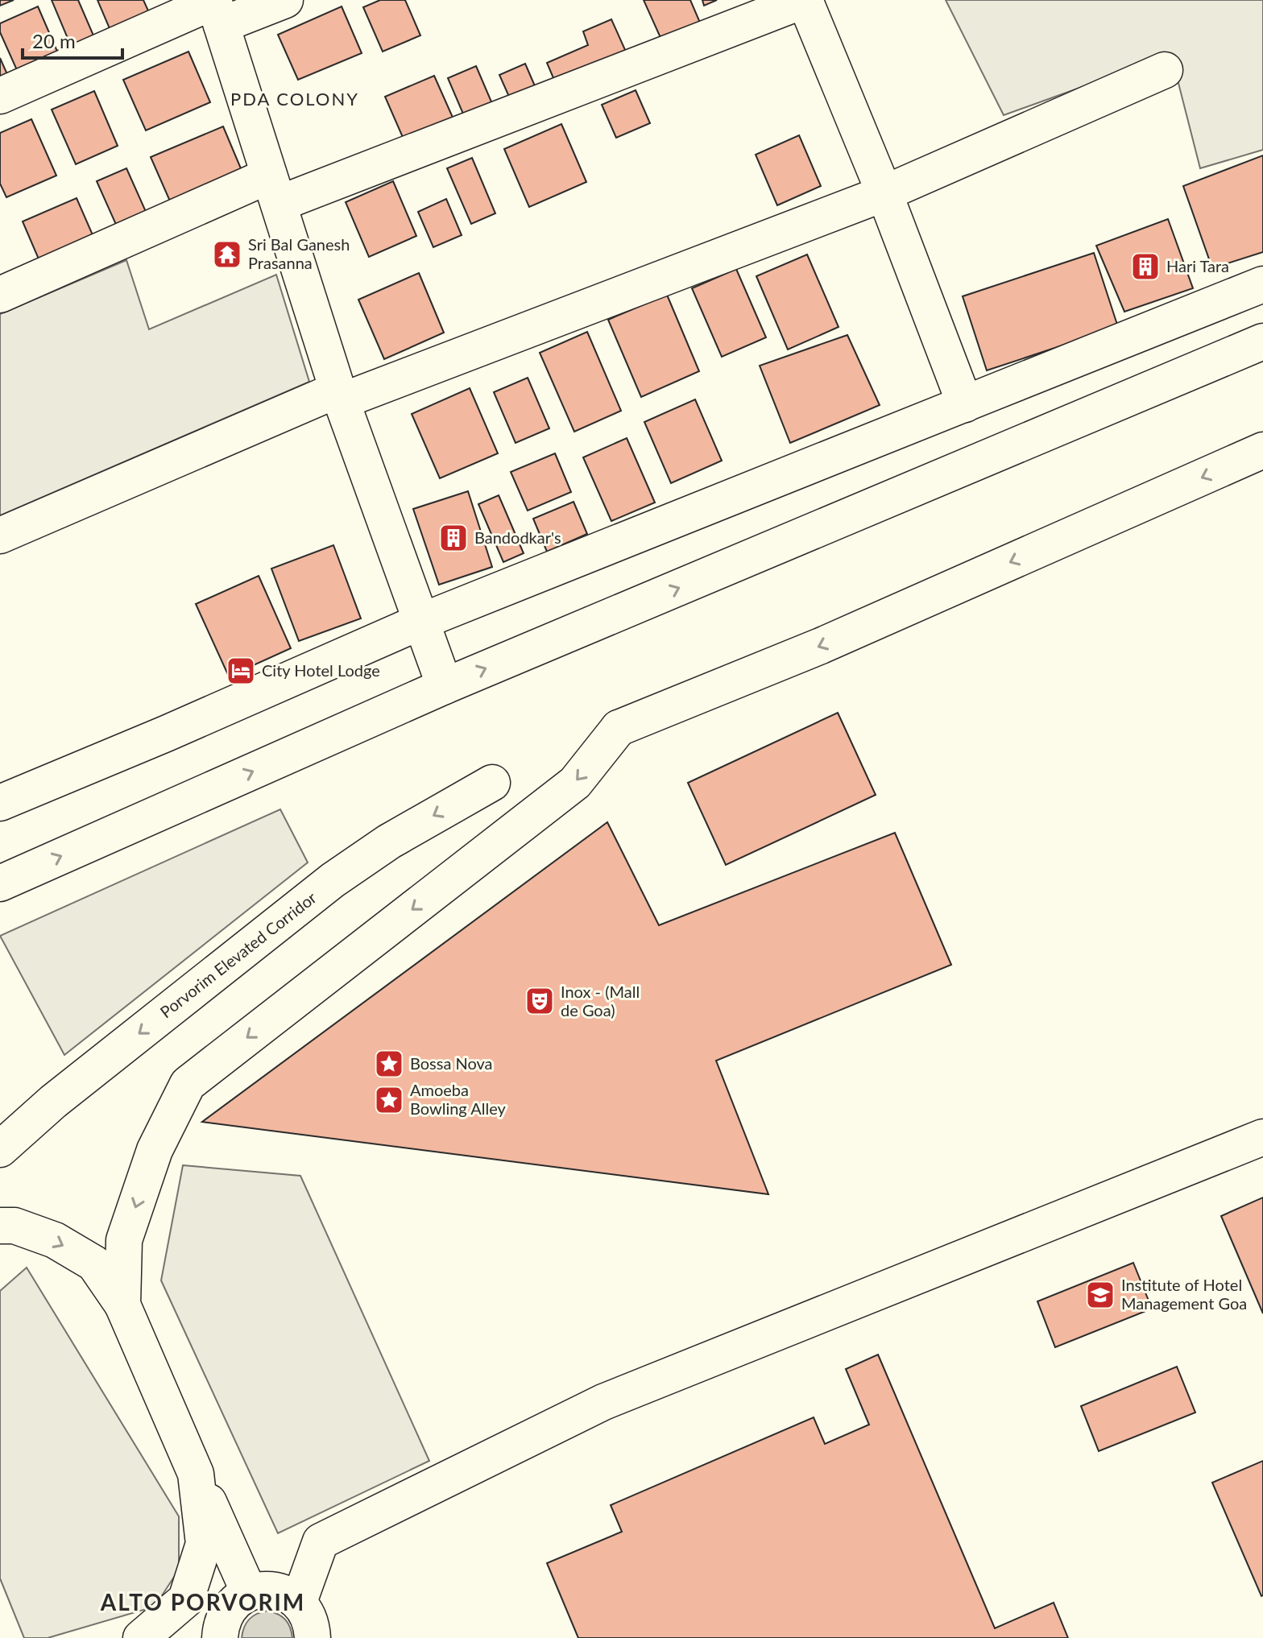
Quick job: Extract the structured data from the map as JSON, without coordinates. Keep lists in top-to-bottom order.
{
  "streets": {
    "main road": ["Porvorim Elevated Corridor"]
  },
  "districts": ["PDA COLONY", "ALTO PORVORIM"],
  "places": {
    "temple": ["Sri Bal Ganesh Prasanna"],
    "building": ["Hari Tara", "Bandodkar's"],
    "hotel": ["City Hotel Lodge"],
    "theatre": ["Inox - (Mall de Goa)"],
    "place": ["Bossa Nova", "Amoeba Bowling Alley"],
    "school or university": ["Institute of Hotel Management Goa"]
  },
  "scale_bar": "20 m"
}
